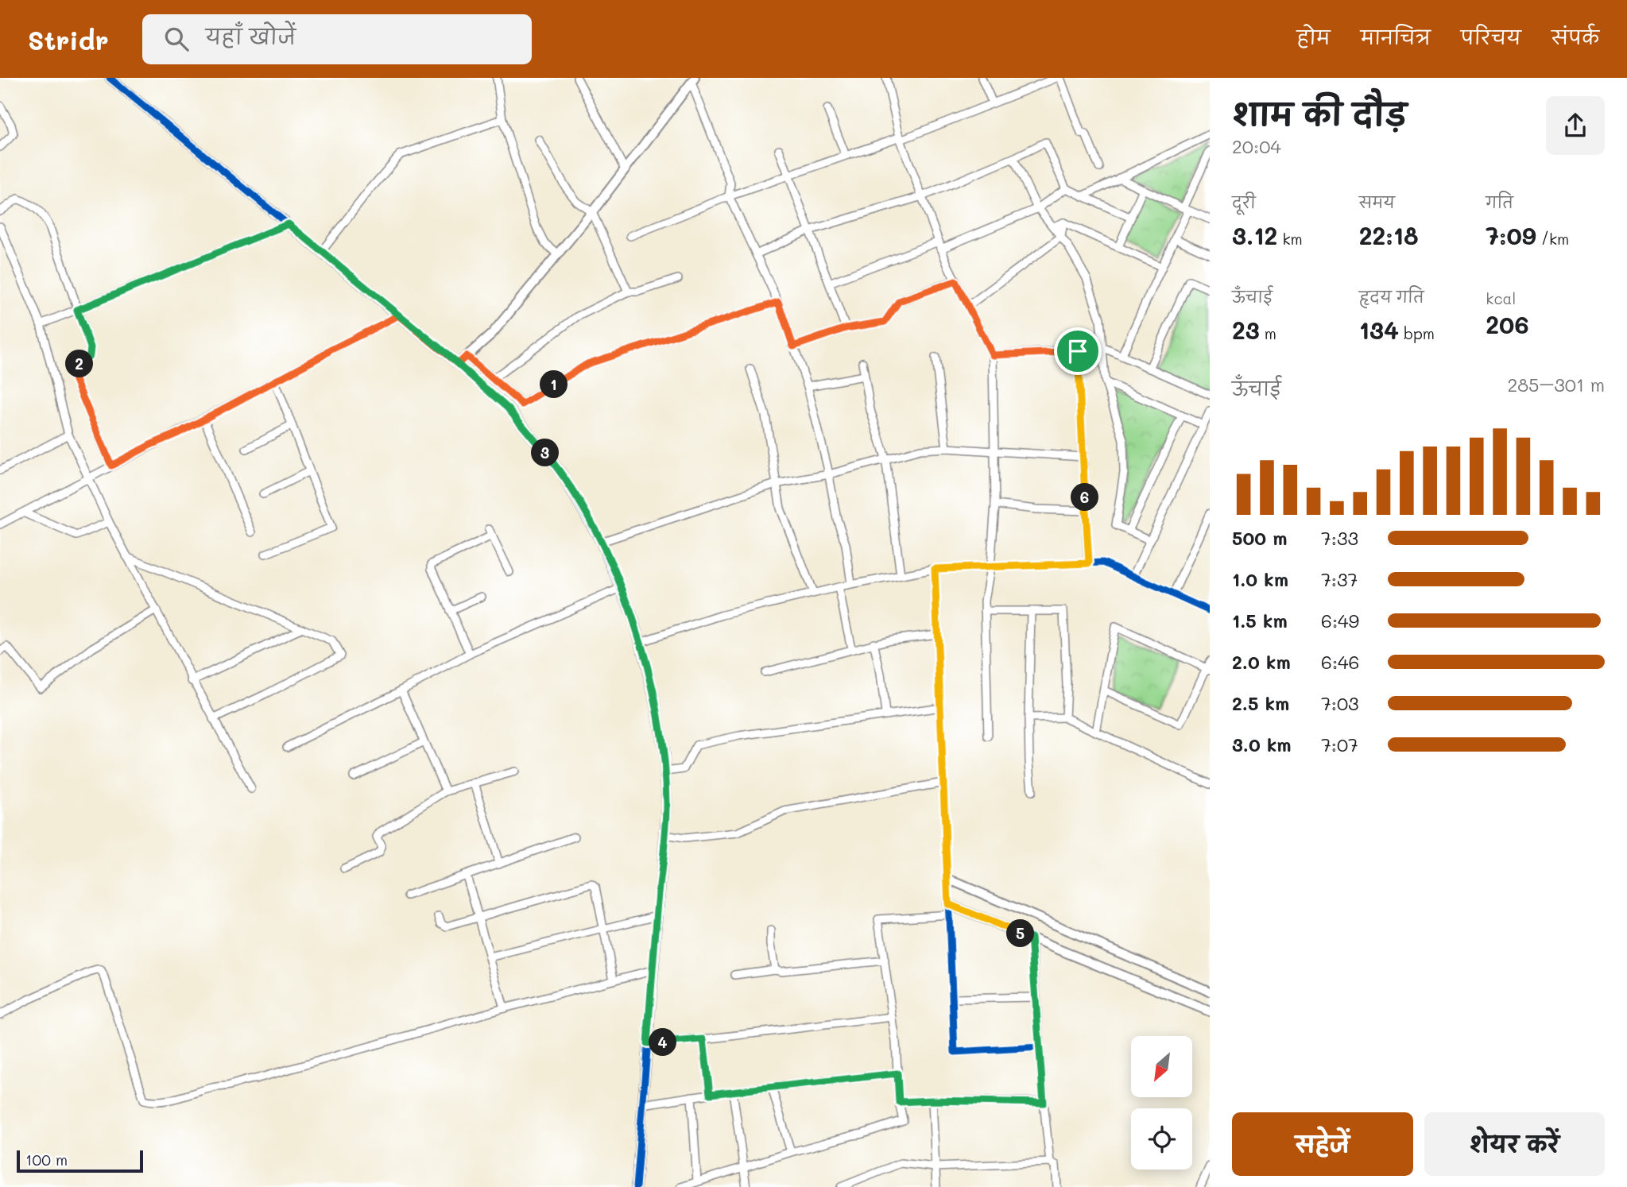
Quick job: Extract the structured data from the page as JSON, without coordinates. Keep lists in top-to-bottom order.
{
  "scale_bar": "100 m",
  "north": "bottom left",
  "page": {
    "header": "Stridr",
    "search": "यहाँ खोजें",
    "nav": [
      "होम",
      "मानचित्र",
      "परिचय",
      "संपर्क"
    ],
    "heading": ["शाम की दौड़", "20:04"],
    "stats": [
      ["दूरी", "3.12 km"],
      ["समय", "22:18"],
      ["गति", "7:09 /km"],
      ["ऊँचाई", "23 m"],
      ["हृदय गति", "134 bpm"],
      ["kcal", "206"]
    ],
    "pins": [
      "2",
      "1",
      "3",
      "6",
      "5",
      "4"
    ],
    "chart": ["ऊँचाई", "285–301 m"],
    "list": [
      {
        "name": "500 m",
        "note": "7:33"
      },
      {
        "name": "1.0 km",
        "note": "7:37"
      },
      {
        "name": "1.5 km",
        "note": "6:49"
      },
      {
        "name": "2.0 km",
        "note": "6:46"
      },
      {
        "name": "2.5 km",
        "note": "7:03"
      },
      {
        "name": "3.0 km",
        "note": "7:07"
      }
    ],
    "buttons": ["सहेजें", "शेयर करें"],
    "scale": "100 m"
  }
}
